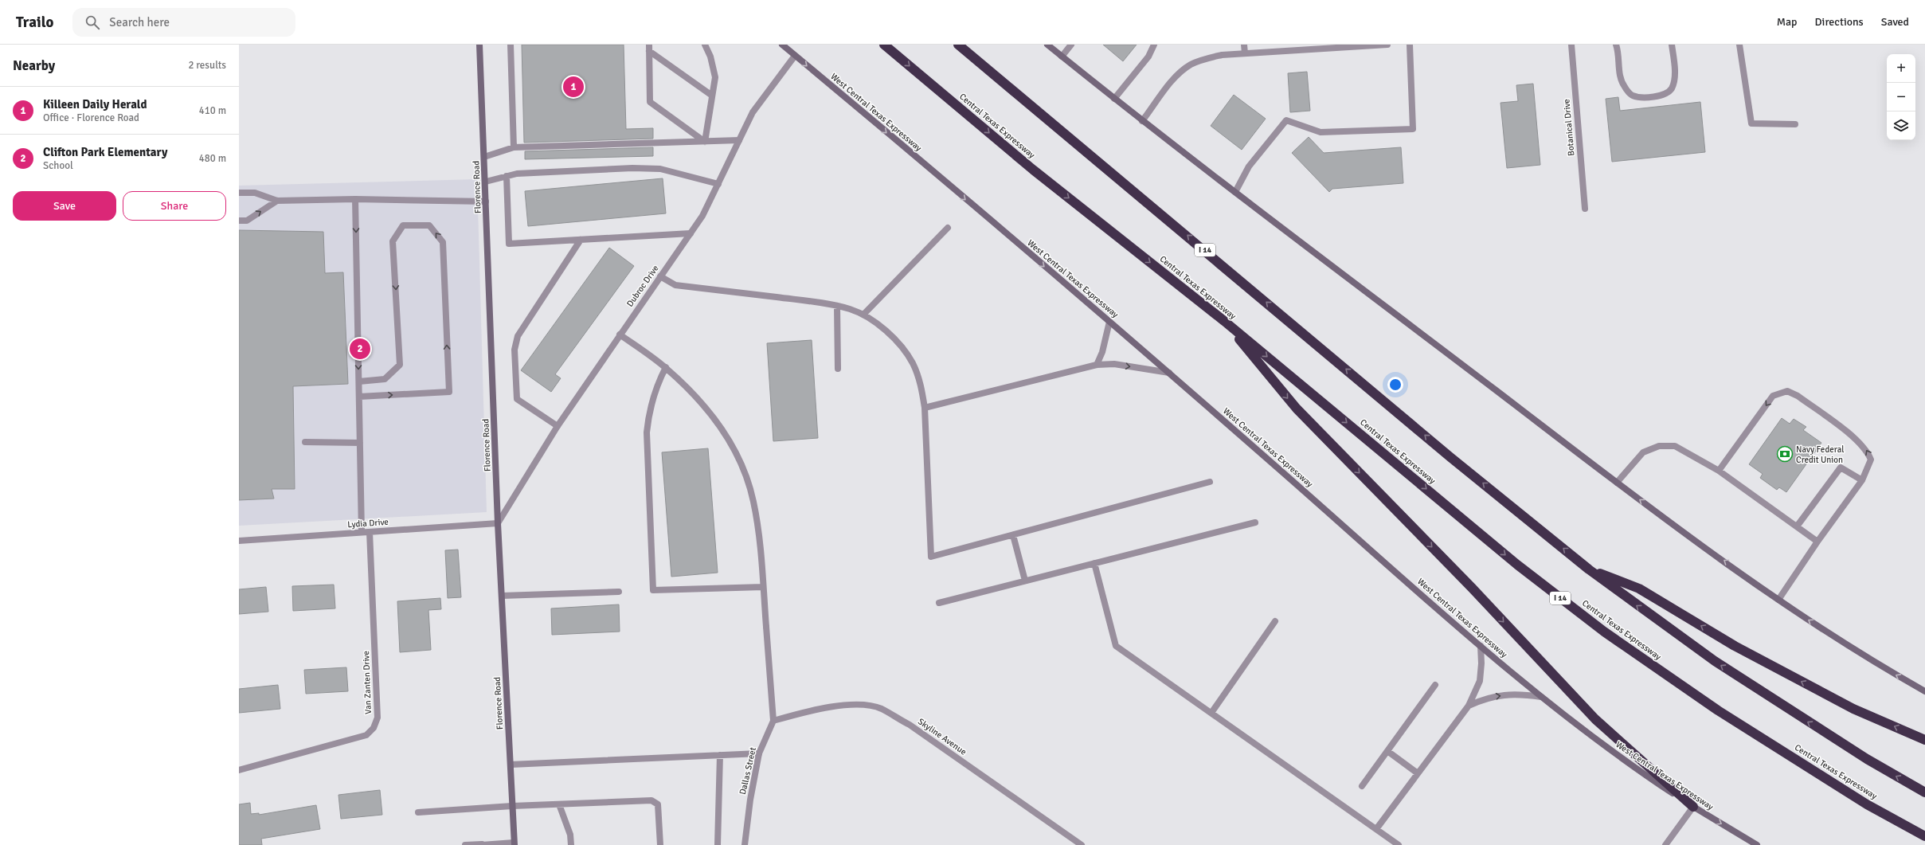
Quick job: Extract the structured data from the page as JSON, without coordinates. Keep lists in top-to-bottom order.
{
  "streets": {
    "highway": ["Central Texas Expressway", "I 14"],
    "main road": ["West Central Texas Expressway", "Florence Road"],
    "street": [
      "Botanical Drive",
      "Dubroc Drive",
      "Lydia Drive",
      "Van Zanten Drive",
      "Skyline Avenue",
      "Dallas Street"
    ]
  },
  "crossings": [
    ["West Central Texas Expressway", "Dubroc Drive"],
    ["Florence Road", "Dubroc Drive"],
    ["Florence Road", "Lydia Drive"],
    ["Dubroc Drive", "Lydia Drive"],
    ["Dubroc Drive", "Dallas Street"],
    ["Lydia Drive", "Van Zanten Drive"],
    ["Skyline Avenue", "Dallas Street"]
  ],
  "one_way": ["West Central Texas Expressway"],
  "places": {
    "bank": ["Navy Federal Credit Union"]
  },
  "page": {
    "header": "Trailo",
    "search": "Search here",
    "nav": ["Map", "Directions", "Saved"],
    "heading": ["Nearby", "2 results"],
    "map_buttons": ["+", "−"],
    "pins": ["1", "2"],
    "list": [
      {
        "mark": "1",
        "name": "Killeen Daily Herald",
        "note": "Office · Florence Road",
        "value": "410 m"
      },
      {
        "mark": "2",
        "name": "Clifton Park Elementary",
        "note": "School",
        "value": "480 m"
      }
    ],
    "buttons": ["Save", "Share"]
  }
}
